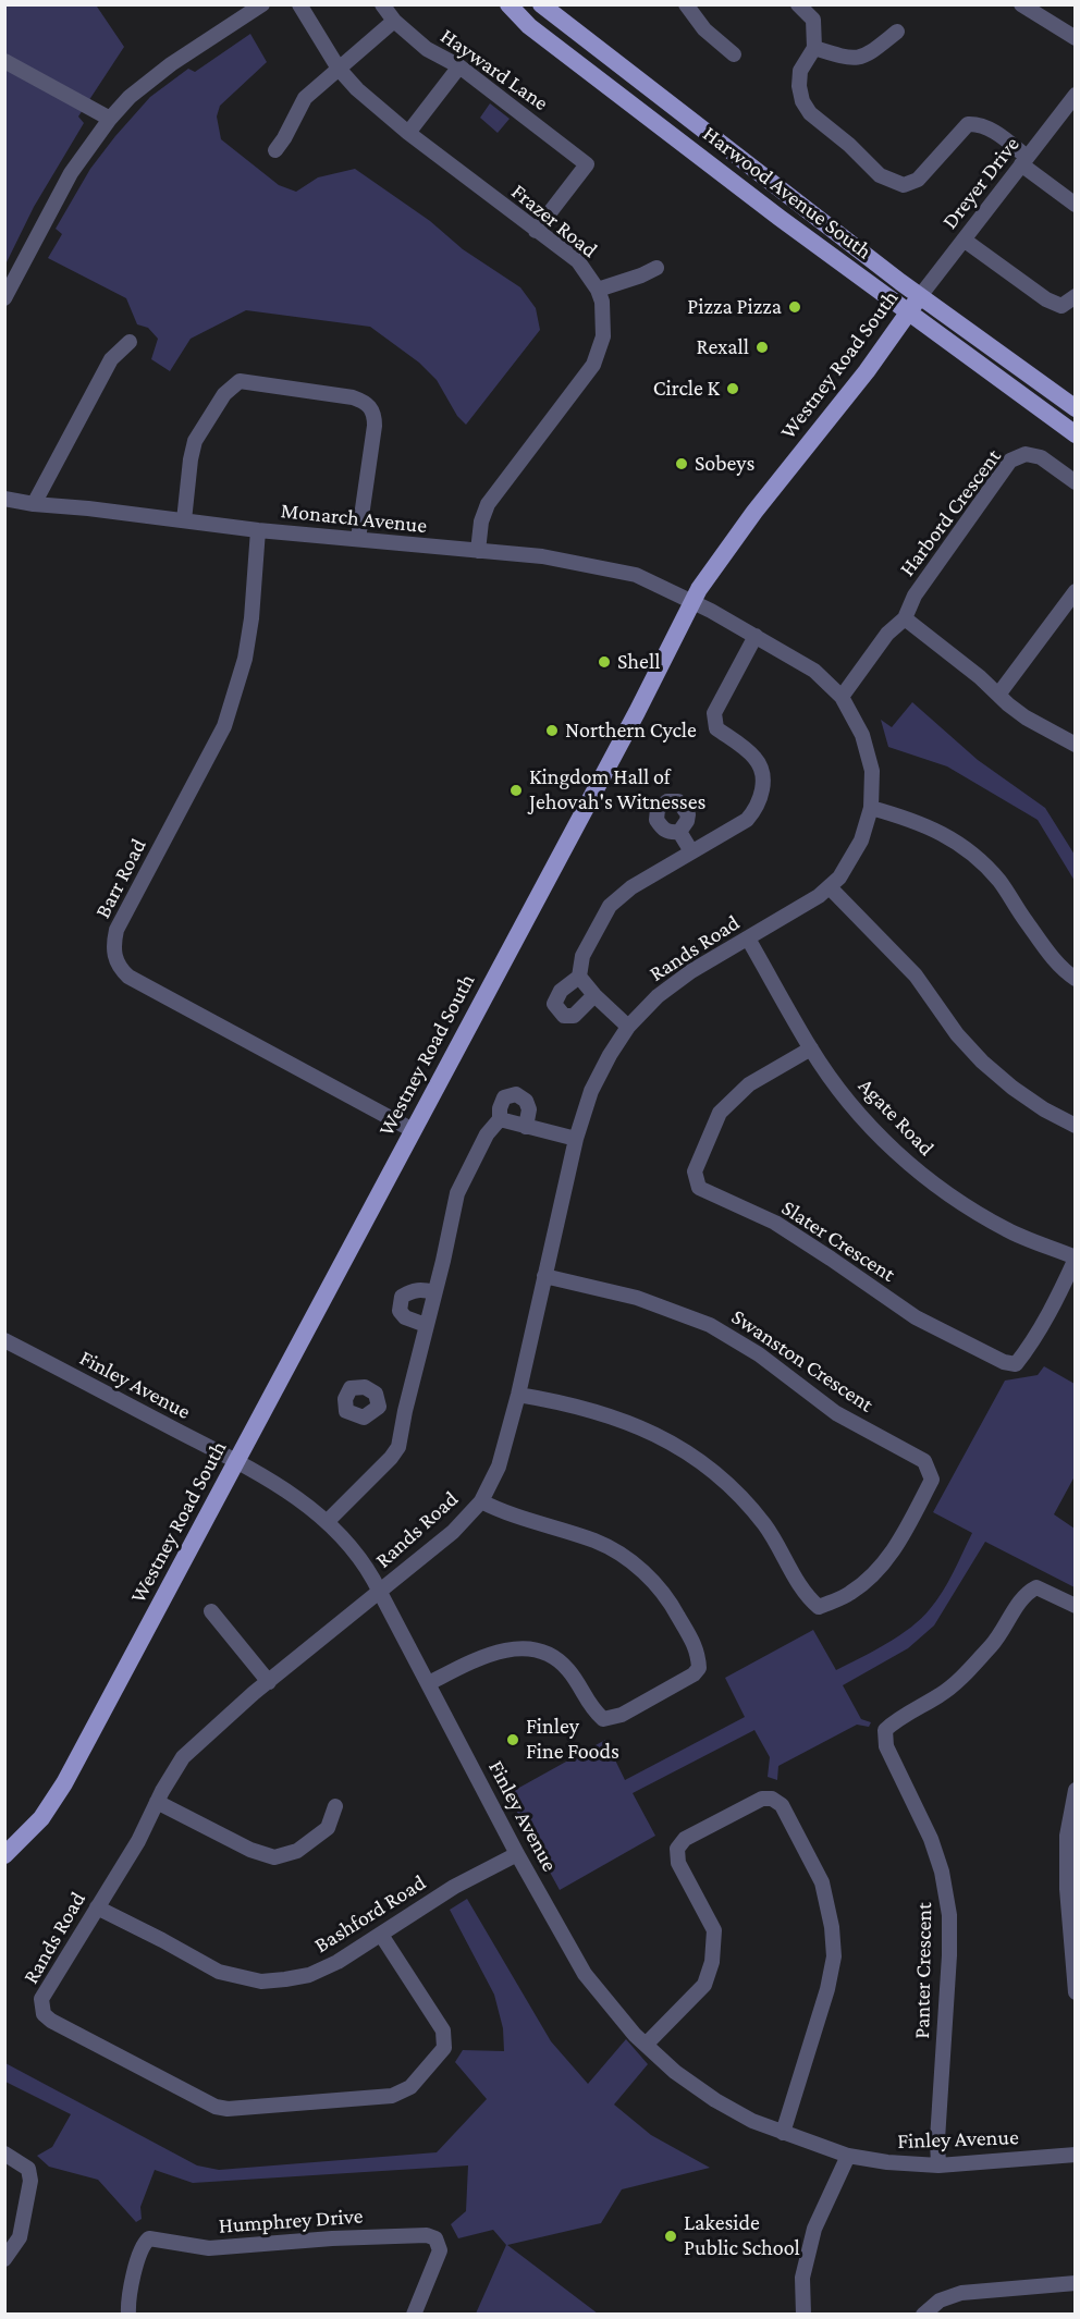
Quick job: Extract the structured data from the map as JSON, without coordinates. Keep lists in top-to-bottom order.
{
  "streets": {
    "main road": ["Harwood Avenue South", "Westney Road South"],
    "street": [
      "Hayward Lane",
      "Dreyer Drive",
      "Frazer Road",
      "Harbord Crescent",
      "Monarch Avenue",
      "Barr Road",
      "Rands Road",
      "Agate Road",
      "Slater Crescent",
      "Swanston Crescent",
      "Finley Avenue",
      "Bashford Road",
      "Panter Crescent",
      "Humphrey Drive"
    ]
  },
  "crossings": [
    ["Hayward Lane", "Frazer Road"],
    ["Dreyer Drive", "Harwood Avenue South"],
    ["Dreyer Drive", "Westney Road South"],
    ["Harwood Avenue South", "Westney Road South"],
    ["Frazer Road", "Monarch Avenue"],
    ["Westney Road South", "Monarch Avenue"],
    ["Westney Road South", "Barr Road"],
    ["Westney Road South", "Rands Road"],
    ["Westney Road South", "Finley Avenue"],
    ["Monarch Avenue", "Barr Road"],
    ["Monarch Avenue", "Rands Road"],
    ["Rands Road", "Agate Road"],
    ["Rands Road", "Swanston Crescent"],
    ["Rands Road", "Finley Avenue"],
    ["Rands Road", "Bashford Road"],
    ["Agate Road", "Slater Crescent"],
    ["Finley Avenue", "Bashford Road"],
    ["Finley Avenue", "Panter Crescent"]
  ],
  "places": [
    "Pizza Pizza",
    "Rexall",
    "Circle K",
    "Sobeys",
    "Shell",
    "Northern Cycle",
    "Kingdom Hall of Jehovah's Witnesses",
    "Finley Fine Foods",
    "Lakeside Public School"
  ]
}
